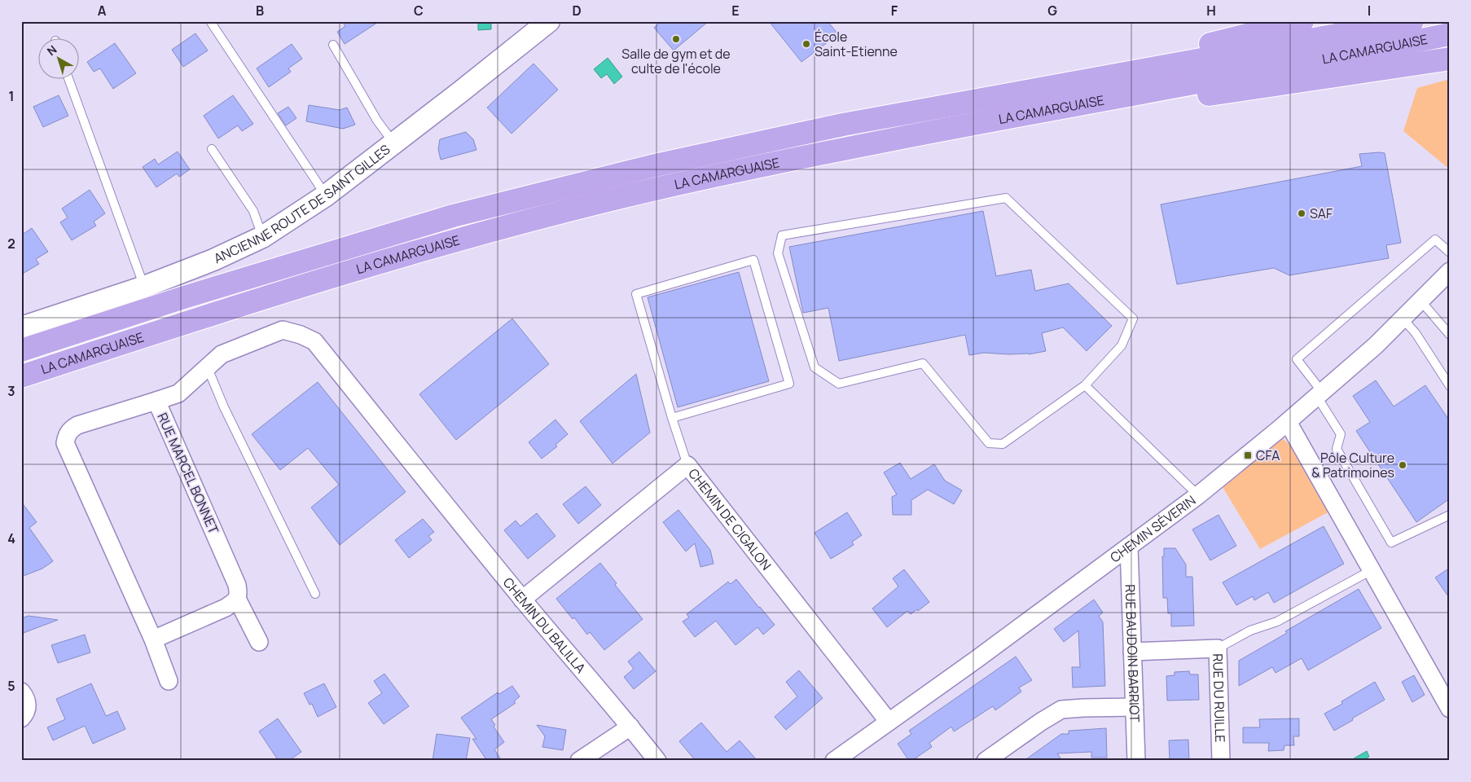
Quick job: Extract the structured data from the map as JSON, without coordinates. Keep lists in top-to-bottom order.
{
  "streets": {
    "highway": ["LA CAMARGUAISE"],
    "street": [
      "ANCIENNE ROUTE DE SAINT GILLES",
      "RUE MARCEL BONNET",
      "CHEMIN DE CIGALON",
      "CHEMIN SÉVERIN",
      "CHEMIN DU BALILLA",
      "RUE BAUDOIN BARRIOT",
      "RUE DU RUILLE"
    ]
  },
  "crossings": [
    ["RUE MARCEL BONNET", "CHEMIN DU BALILLA"],
    ["CHEMIN DE CIGALON", "CHEMIN SÉVERIN"],
    ["CHEMIN DE CIGALON", "CHEMIN DU BALILLA"],
    ["CHEMIN SÉVERIN", "RUE BAUDOIN BARRIOT"],
    ["RUE BAUDOIN BARRIOT", "RUE DU RUILLE"]
  ],
  "places": {
    "other": [
      "Salle de gym et de culte de l'école",
      "École Saint-Etienne",
      "SAF",
      "Pôle Culture & Patrimoines"
    ],
    "transit": ["CFA"]
  },
  "north": "top left",
  "grid": {
    "columns": [
      "A",
      "B",
      "C",
      "D",
      "E",
      "F",
      "G",
      "H",
      "I"
    ],
    "rows": [
      "1",
      "2",
      "3",
      "4",
      "5"
    ]
  }
}
